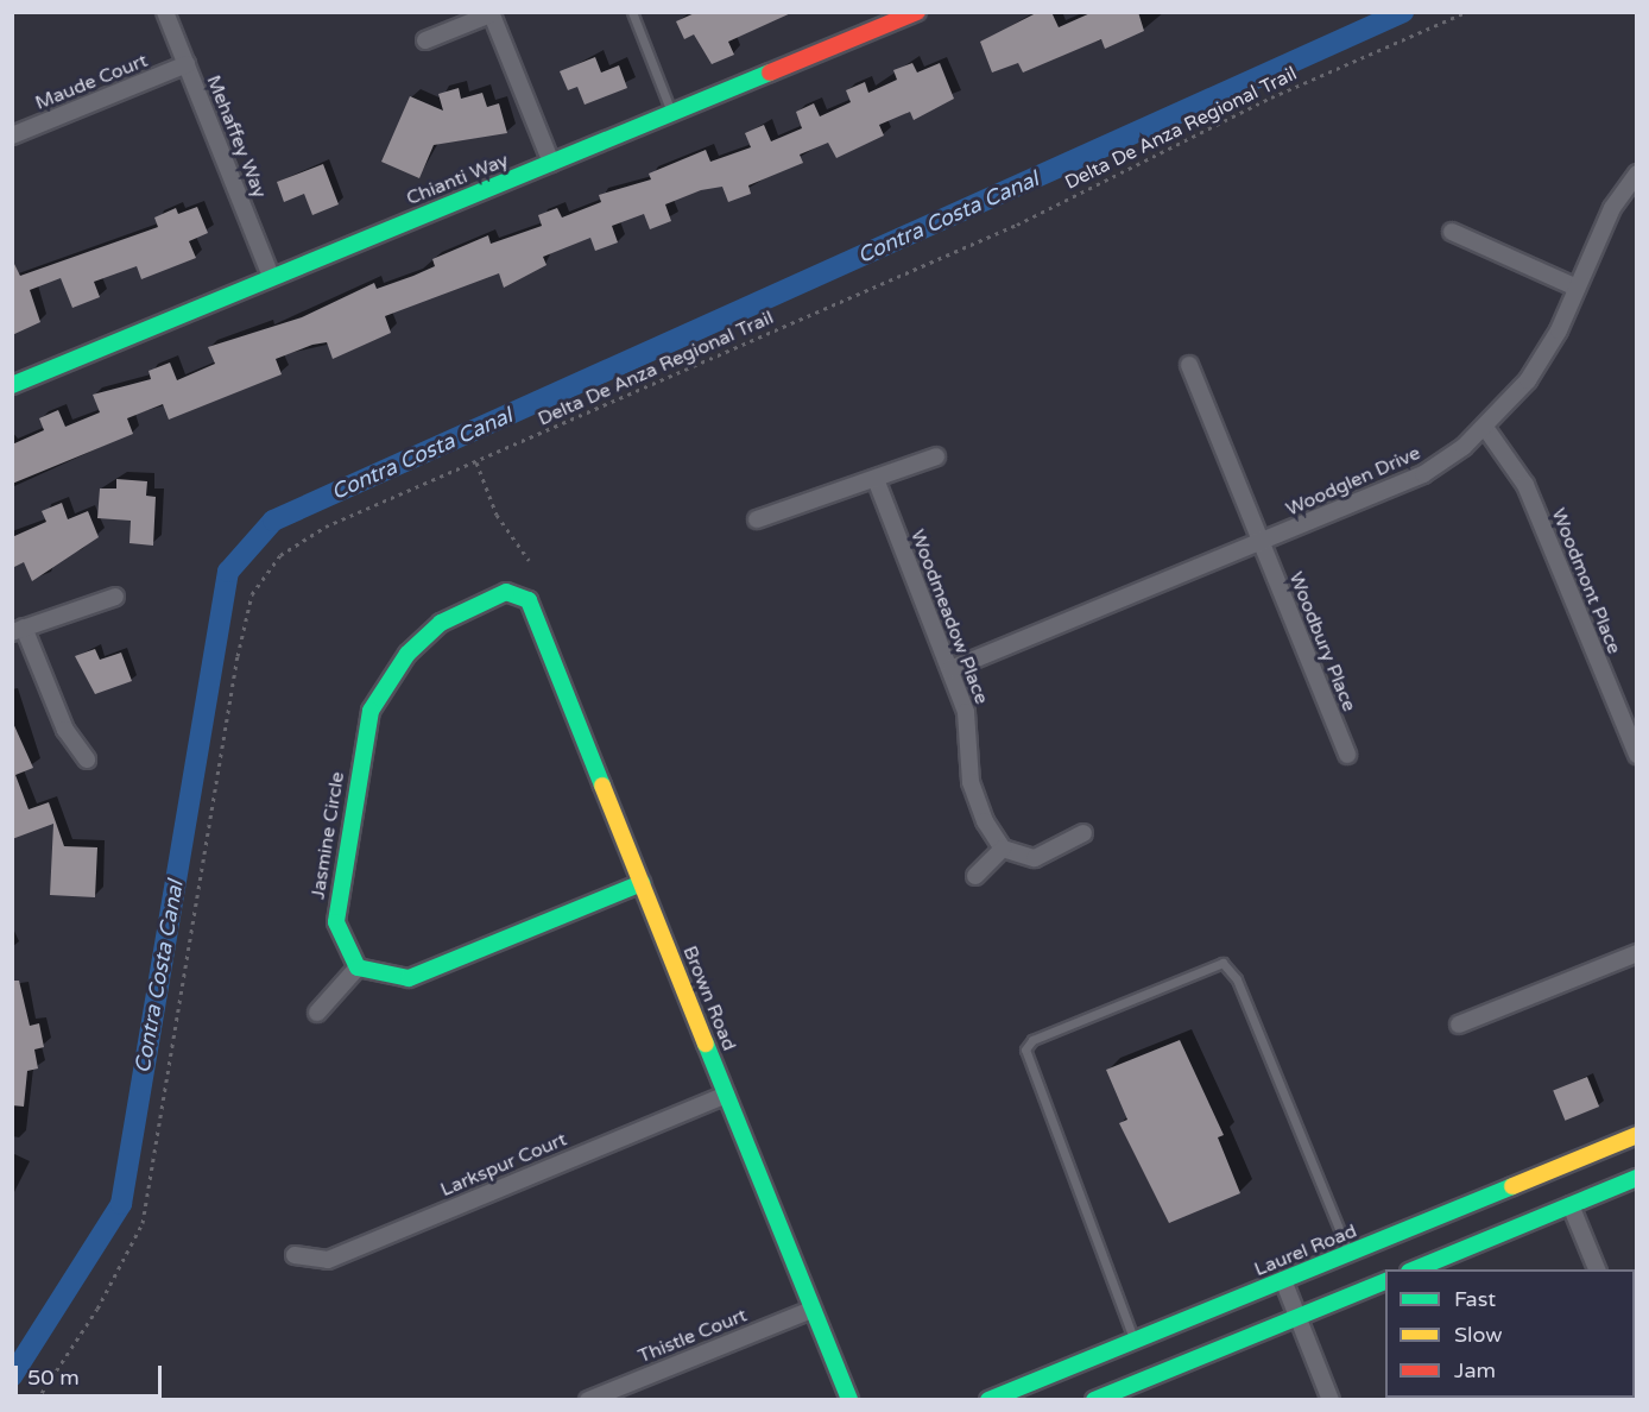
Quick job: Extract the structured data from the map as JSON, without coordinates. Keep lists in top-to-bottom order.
{
  "streets": {
    "street": [
      "Maude Court",
      "Mehaffey Way",
      "Chianti Way",
      "Woodglen Drive",
      "Woodmont Place",
      "Woodmeadow Place",
      "Woodbury Place",
      "Jasmine Circle",
      "Brown Road",
      "Larkspur Court",
      "Laurel Road",
      "Thistle Court"
    ],
    "path": ["Delta De Anza Regional Trail"]
  },
  "crossings": [
    ["Maude Court", "Mehaffey Way"],
    ["Mehaffey Way", "Chianti Way"],
    ["Woodglen Drive", "Woodmont Place"],
    ["Woodglen Drive", "Woodmeadow Place"],
    ["Woodglen Drive", "Woodbury Place"],
    ["Jasmine Circle", "Brown Road"],
    ["Brown Road", "Larkspur Court"],
    ["Brown Road", "Thistle Court"]
  ],
  "water": ["Contra Costa Canal"],
  "legend": ["Fast", "Slow", "Jam"],
  "scale_bar": "50 m"
}
